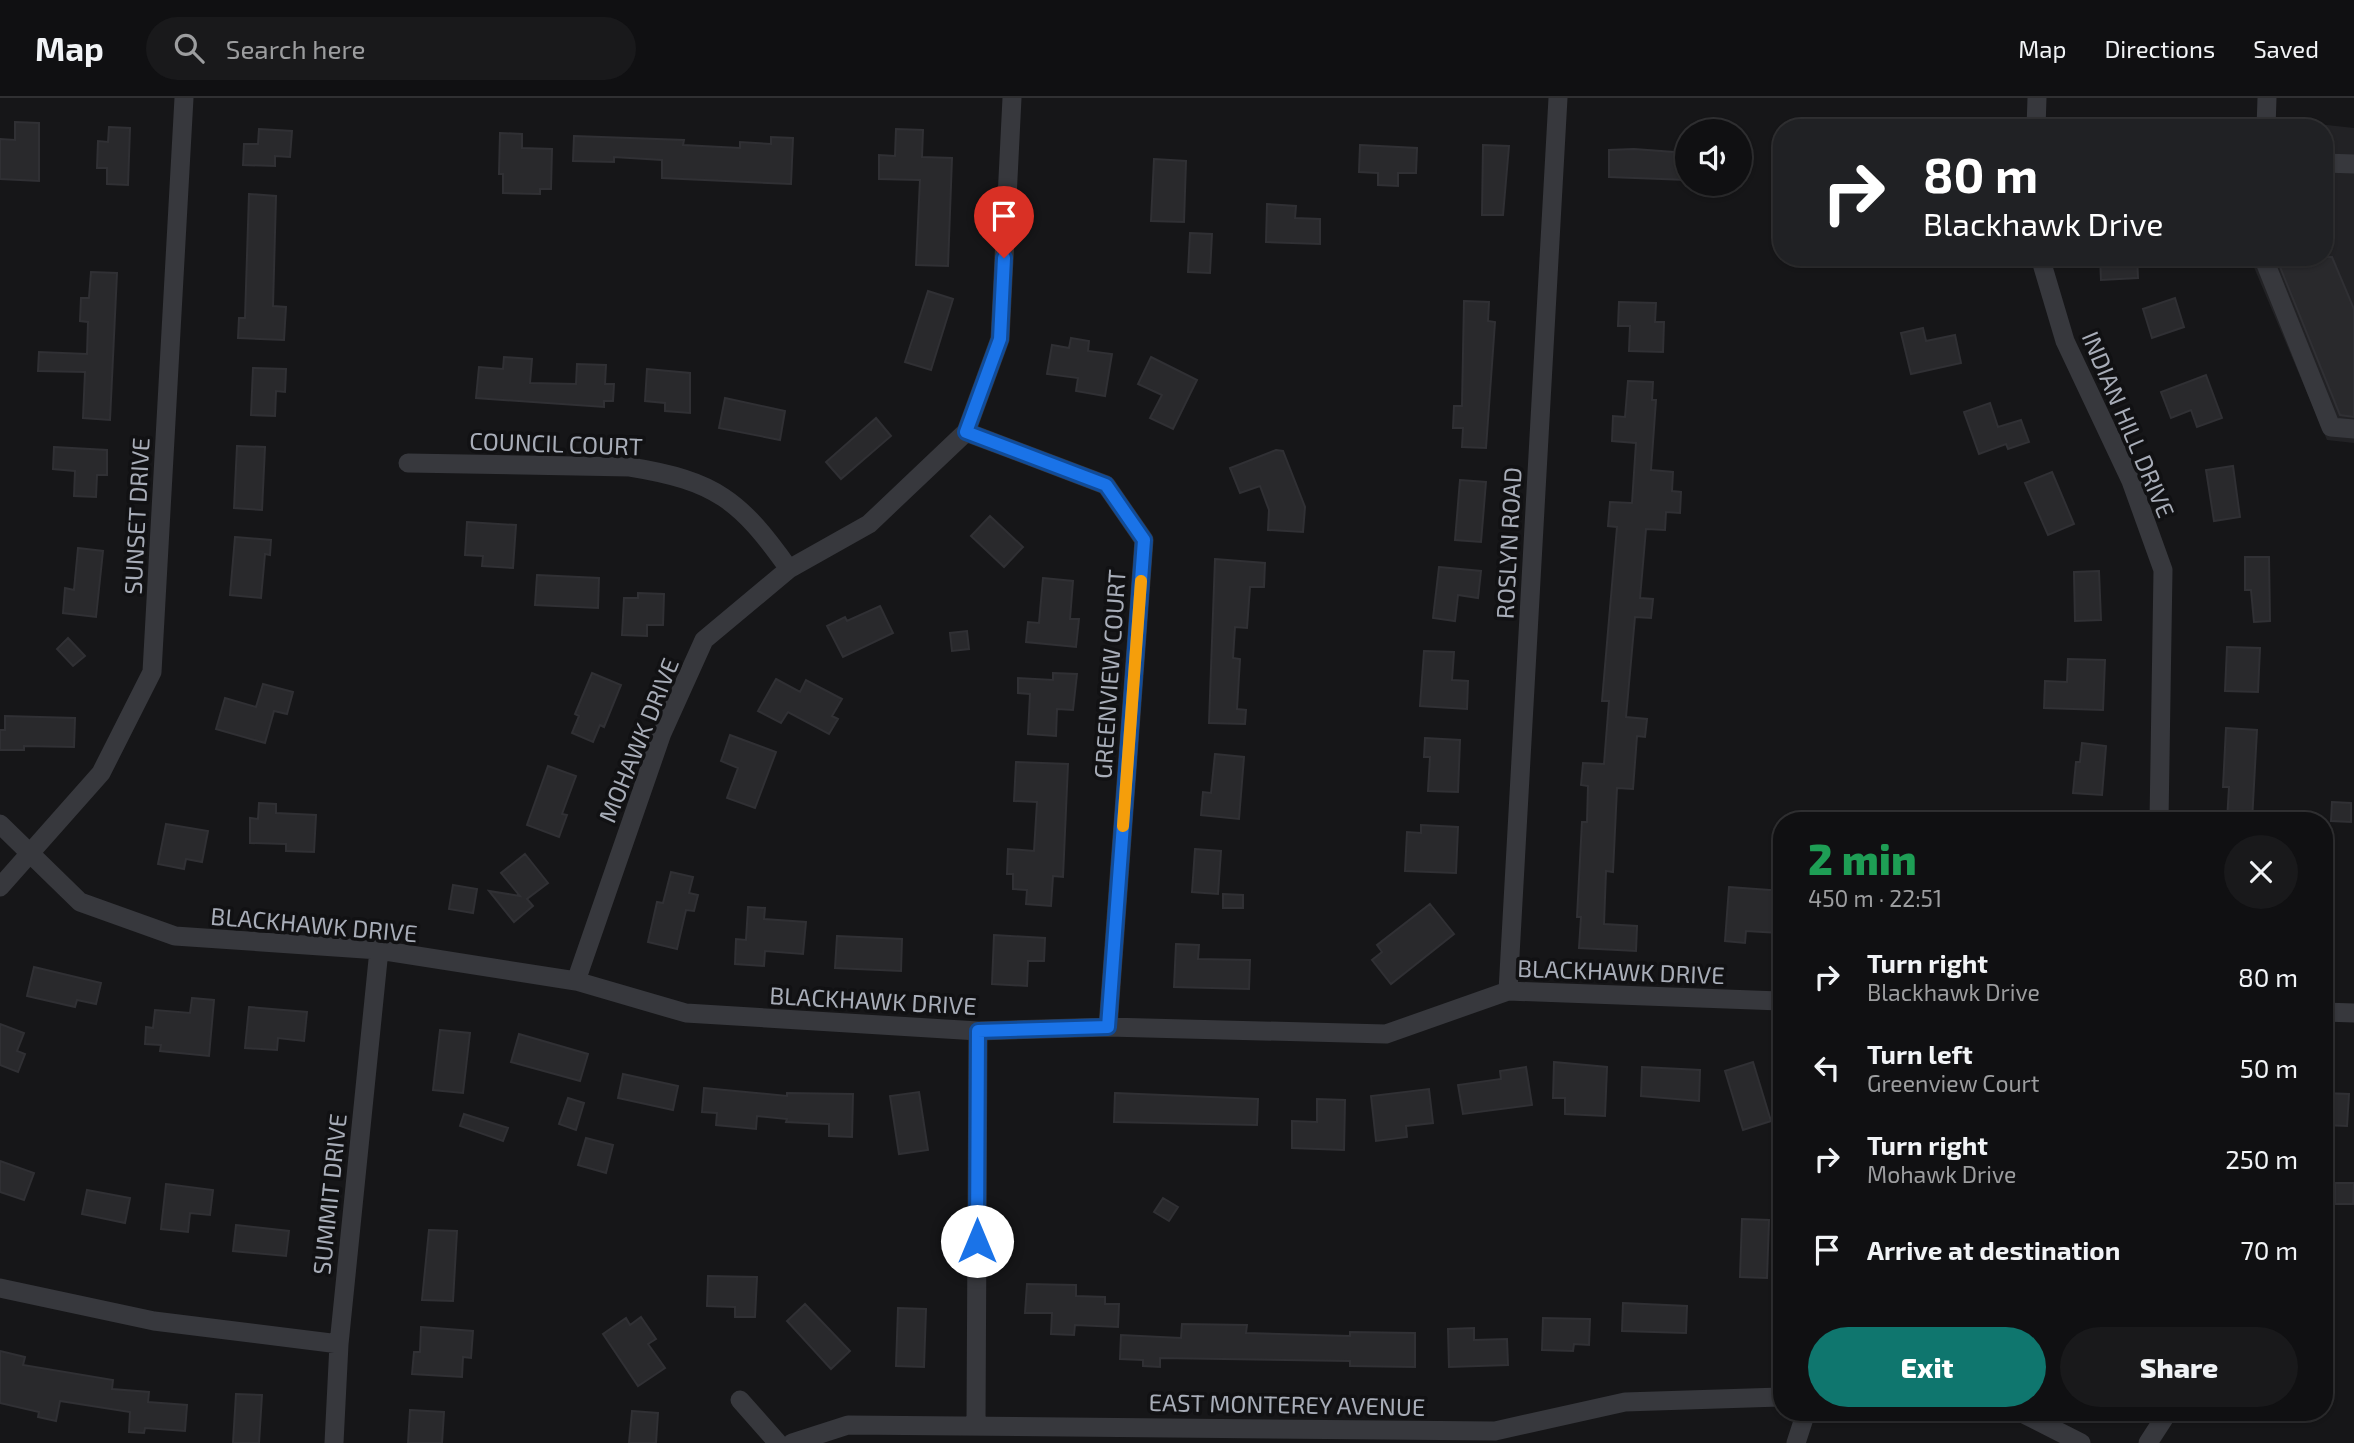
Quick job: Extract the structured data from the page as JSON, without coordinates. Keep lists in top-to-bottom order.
{
  "streets": {
    "street": [
      "INDIAN HILL DRIVE",
      "COUNCIL COURT",
      "SUNSET DRIVE",
      "ROSLYN ROAD",
      "GREENVIEW COURT",
      "MOHAWK DRIVE",
      "BLACKHAWK DRIVE",
      "SUMMIT DRIVE",
      "EAST MONTEREY AVENUE"
    ]
  },
  "crossings": [
    ["COUNCIL COURT", "MOHAWK DRIVE"],
    ["SUNSET DRIVE", "BLACKHAWK DRIVE"],
    ["ROSLYN ROAD", "BLACKHAWK DRIVE"],
    ["GREENVIEW COURT", "MOHAWK DRIVE"],
    ["GREENVIEW COURT", "BLACKHAWK DRIVE"],
    ["MOHAWK DRIVE", "BLACKHAWK DRIVE"],
    ["BLACKHAWK DRIVE", "SUMMIT DRIVE"]
  ],
  "page": {
    "header": "Map",
    "search": "Search here",
    "nav": ["Map", "Directions", "Saved"],
    "turn": ["80 m", "Blackhawk Drive"],
    "heading": ["2 min", "450 m · 22:51"],
    "list": [
      {
        "name": "Turn right",
        "note": "Blackhawk Drive",
        "value": "80 m"
      },
      {
        "name": "Turn left",
        "note": "Greenview Court",
        "value": "50 m"
      },
      {
        "name": "Turn right",
        "note": "Mohawk Drive",
        "value": "250 m"
      },
      {
        "name": "Arrive at destination",
        "value": "70 m"
      }
    ],
    "buttons": ["Exit", "Share"]
  }
}
